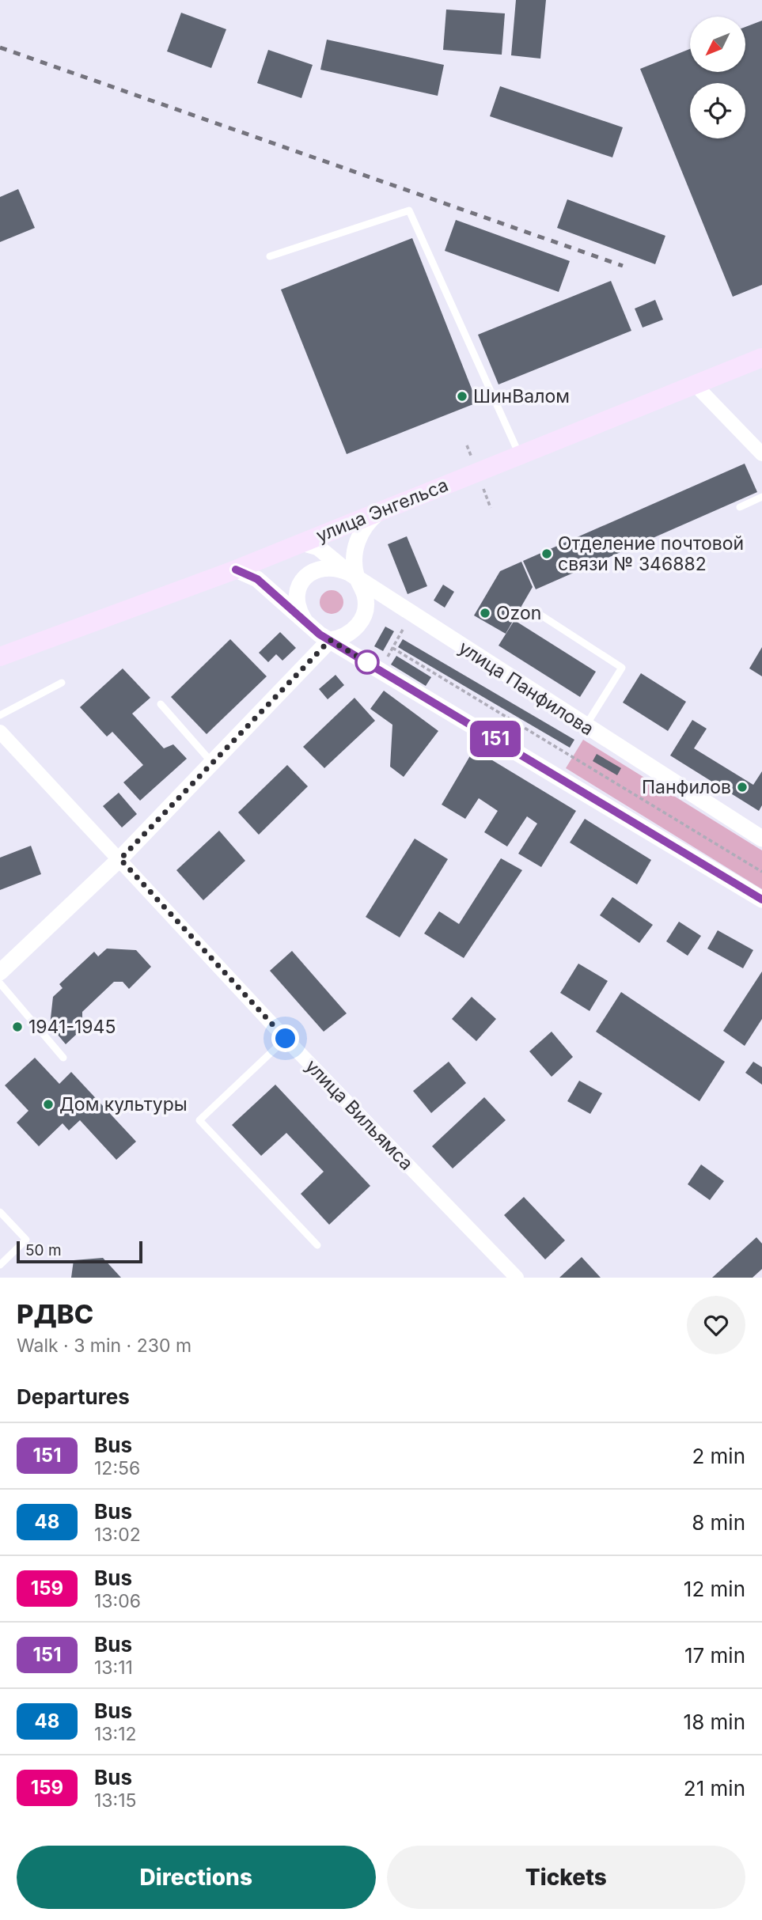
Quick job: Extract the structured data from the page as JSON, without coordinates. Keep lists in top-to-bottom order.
{
  "streets": {
    "main road": ["улица Энгельса"],
    "street": ["улица Панфилова", "улица Вильямса"]
  },
  "crossings": [
    ["улица Энгельса", "улица Панфилова"]
  ],
  "places": [
    "ШинВалом",
    "Отделение почтовой связи № 346882",
    "Ozon",
    "Панфилов",
    "1941-1945",
    "Дом культуры"
  ],
  "lines": ["bus line 151"],
  "scale_bar": "50 m",
  "north": "bottom left",
  "page": {
    "on_map": "151",
    "scale": "50 m",
    "heading": [
      ["РДВС", "Walk · 3 min · 230 m"],
      "Departures"
    ],
    "list": [
      {
        "mark": "151",
        "name": "Bus",
        "note": "12:56",
        "value": "2 min"
      },
      {
        "mark": "48",
        "name": "Bus",
        "note": "13:02",
        "value": "8 min"
      },
      {
        "mark": "159",
        "name": "Bus",
        "note": "13:06",
        "value": "12 min"
      },
      {
        "mark": "151",
        "name": "Bus",
        "note": "13:11",
        "value": "17 min"
      },
      {
        "mark": "48",
        "name": "Bus",
        "note": "13:12",
        "value": "18 min"
      },
      {
        "mark": "159",
        "name": "Bus",
        "note": "13:15",
        "value": "21 min"
      }
    ],
    "buttons": ["Directions", "Tickets"]
  }
}
